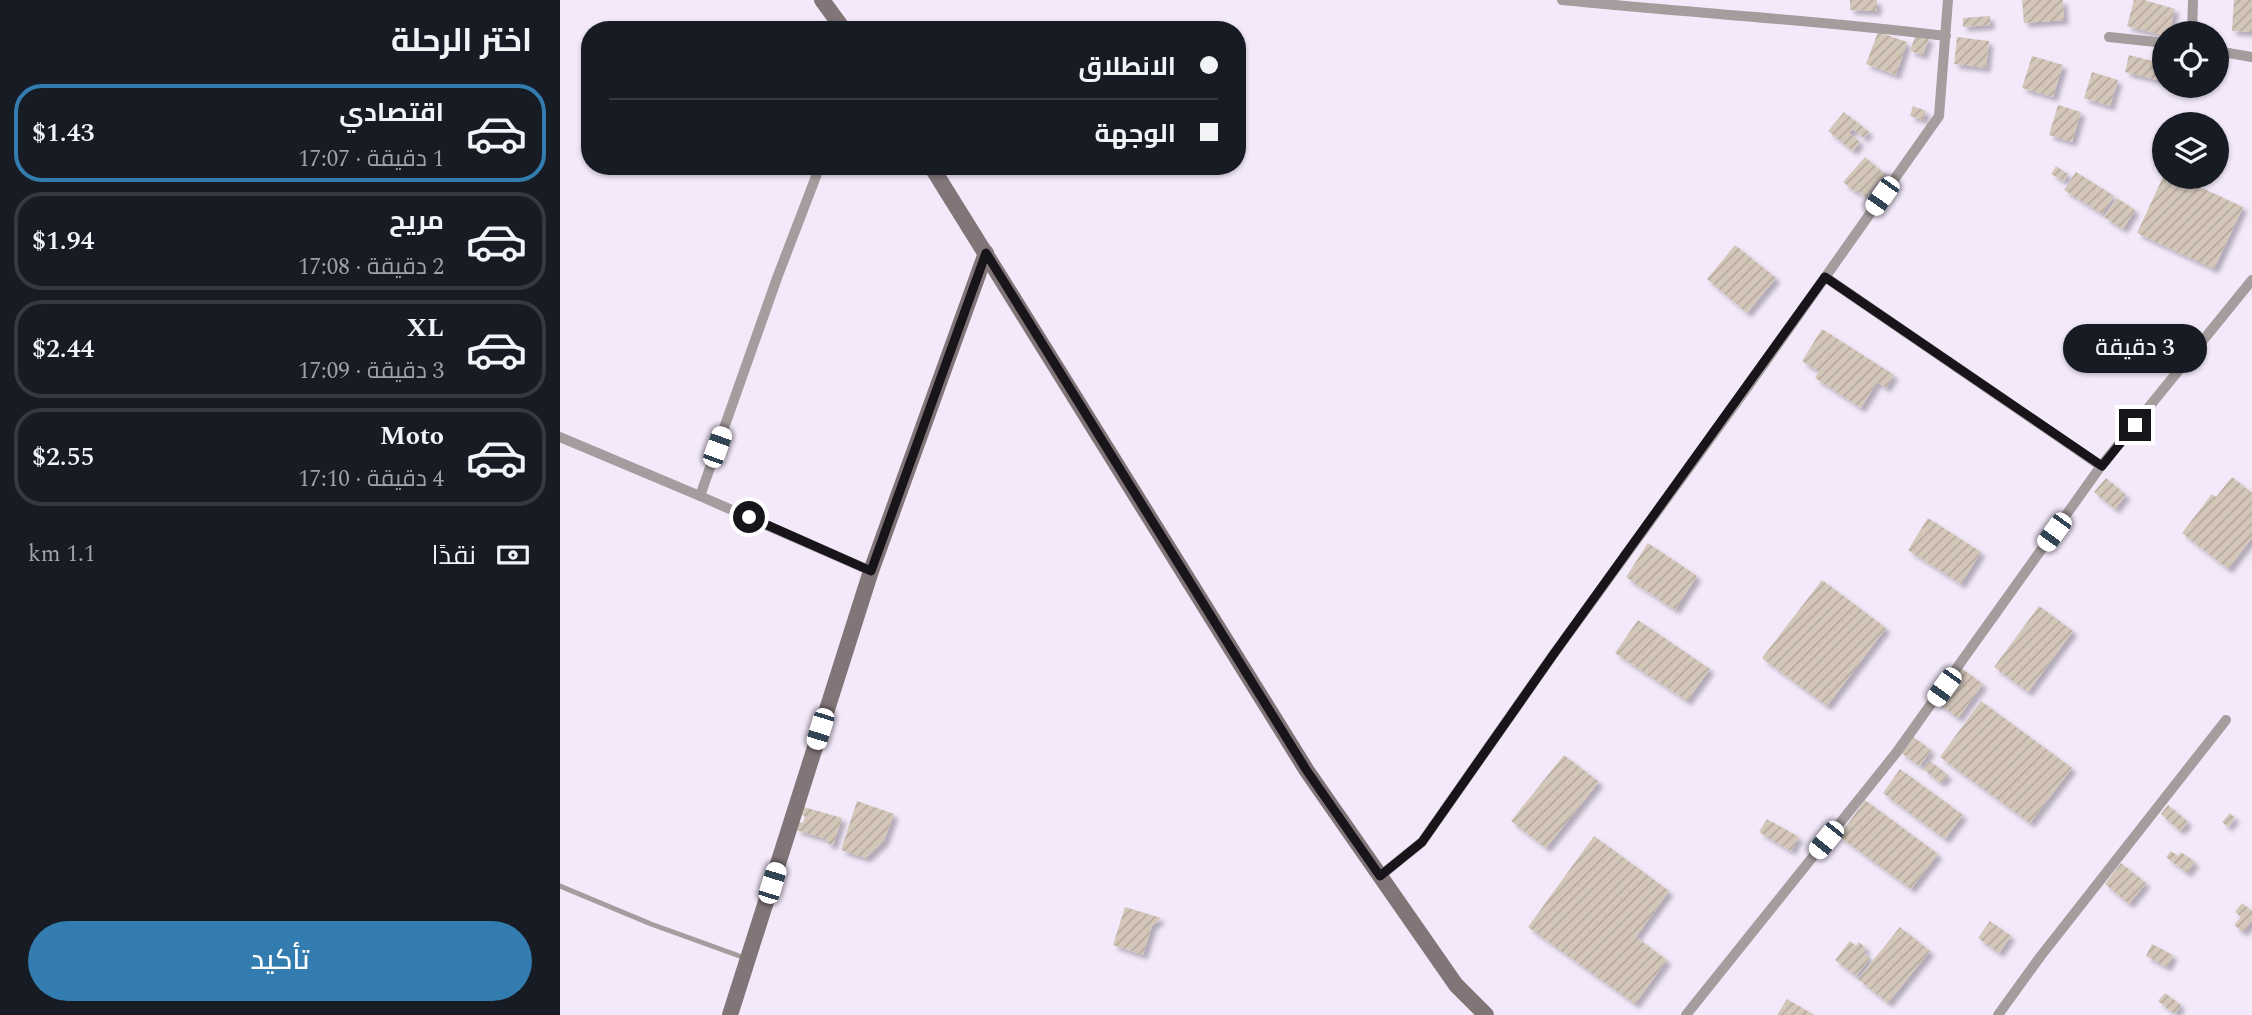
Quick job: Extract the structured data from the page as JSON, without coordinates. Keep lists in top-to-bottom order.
{
  "page": {
    "heading": "اختر الرحلة",
    "banner": ["الانطلاق", "الوجهة"],
    "list": [
      {
        "name": "اقتصادي",
        "note": "1 دقيقة · 17:07",
        "value": "$1.43"
      },
      {
        "name": "مريح",
        "note": "2 دقيقة · 17:08",
        "value": "$1.94"
      },
      {
        "name": "XL",
        "note": "3 دقيقة · 17:09",
        "value": "$2.44"
      },
      {
        "name": "Moto",
        "note": "4 دقيقة · 17:10",
        "value": "$2.55"
      }
    ],
    "bubble": "3 دقيقة",
    "pay": ["نقدًا", "1.1 km"],
    "buttons": "تأكيد"
  }
}
